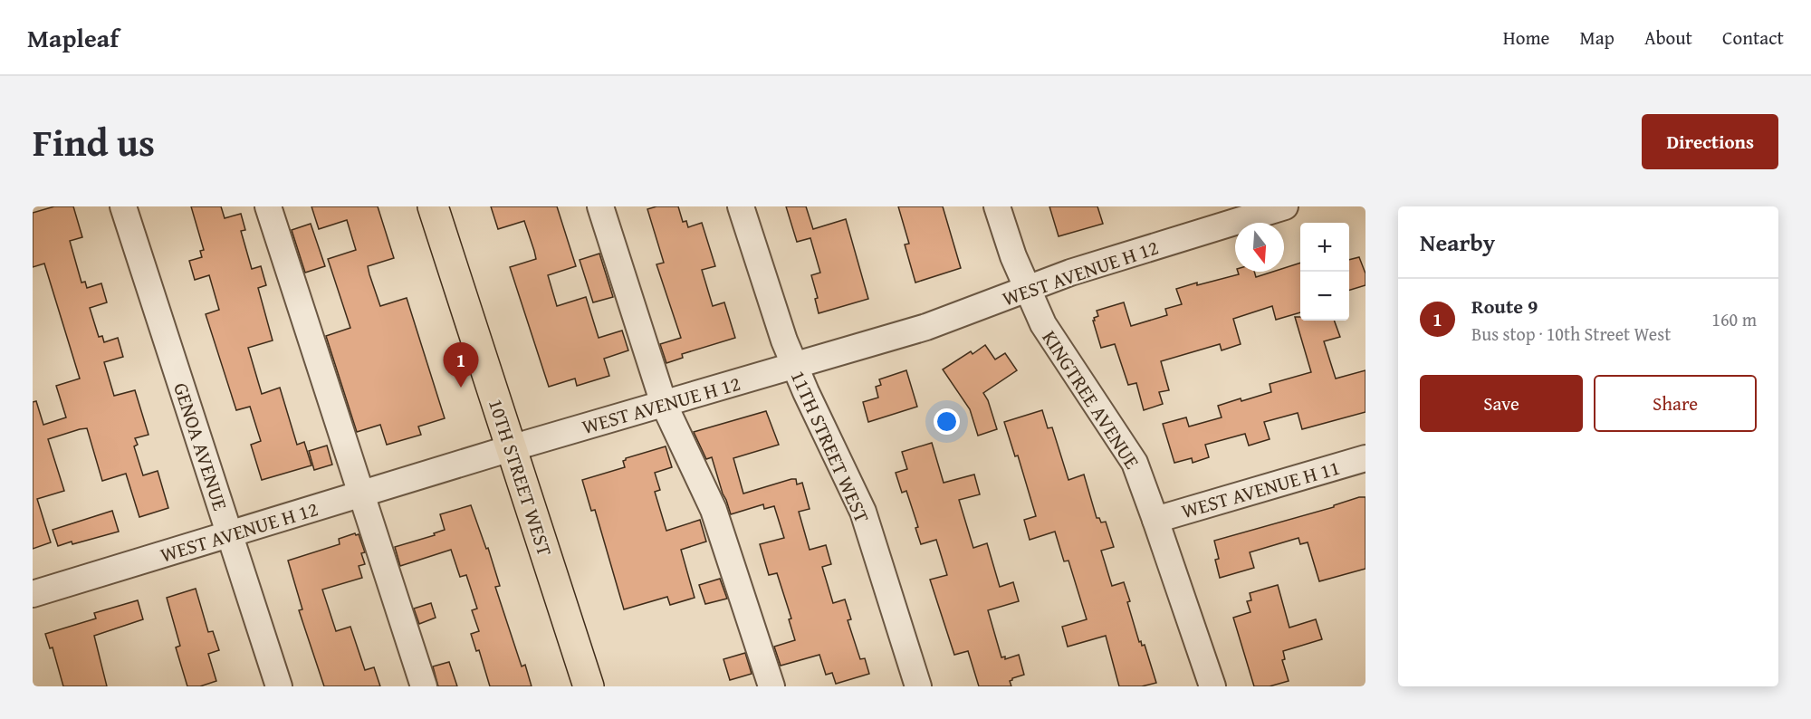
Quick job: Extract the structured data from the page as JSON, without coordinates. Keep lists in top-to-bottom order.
{
  "streets": {
    "main road": ["10TH STREET WEST"],
    "street": [
      "WEST AVENUE H 12",
      "KINGTREE AVENUE",
      "GENOA AVENUE",
      "11TH STREET WEST",
      "WEST AVENUE H 11"
    ]
  },
  "crossings": [
    ["WEST AVENUE H 12", "KINGTREE AVENUE"],
    ["WEST AVENUE H 12", "GENOA AVENUE"],
    ["WEST AVENUE H 12", "11TH STREET WEST"],
    ["WEST AVENUE H 12", "10TH STREET WEST"],
    ["KINGTREE AVENUE", "WEST AVENUE H 11"]
  ],
  "north": "bottom",
  "page": {
    "header": "Mapleaf",
    "nav": [
      "Home",
      "Map",
      "About",
      "Contact"
    ],
    "title": "Find us",
    "buttons": [
      "Directions",
      ["Save", "Share"]
    ],
    "heading": "Nearby",
    "map_buttons": ["+", "−"],
    "list": [
      {
        "mark": "1",
        "name": "Route 9",
        "note": "Bus stop · 10th Street West",
        "value": "160 m"
      }
    ],
    "pins": "1"
  }
}
